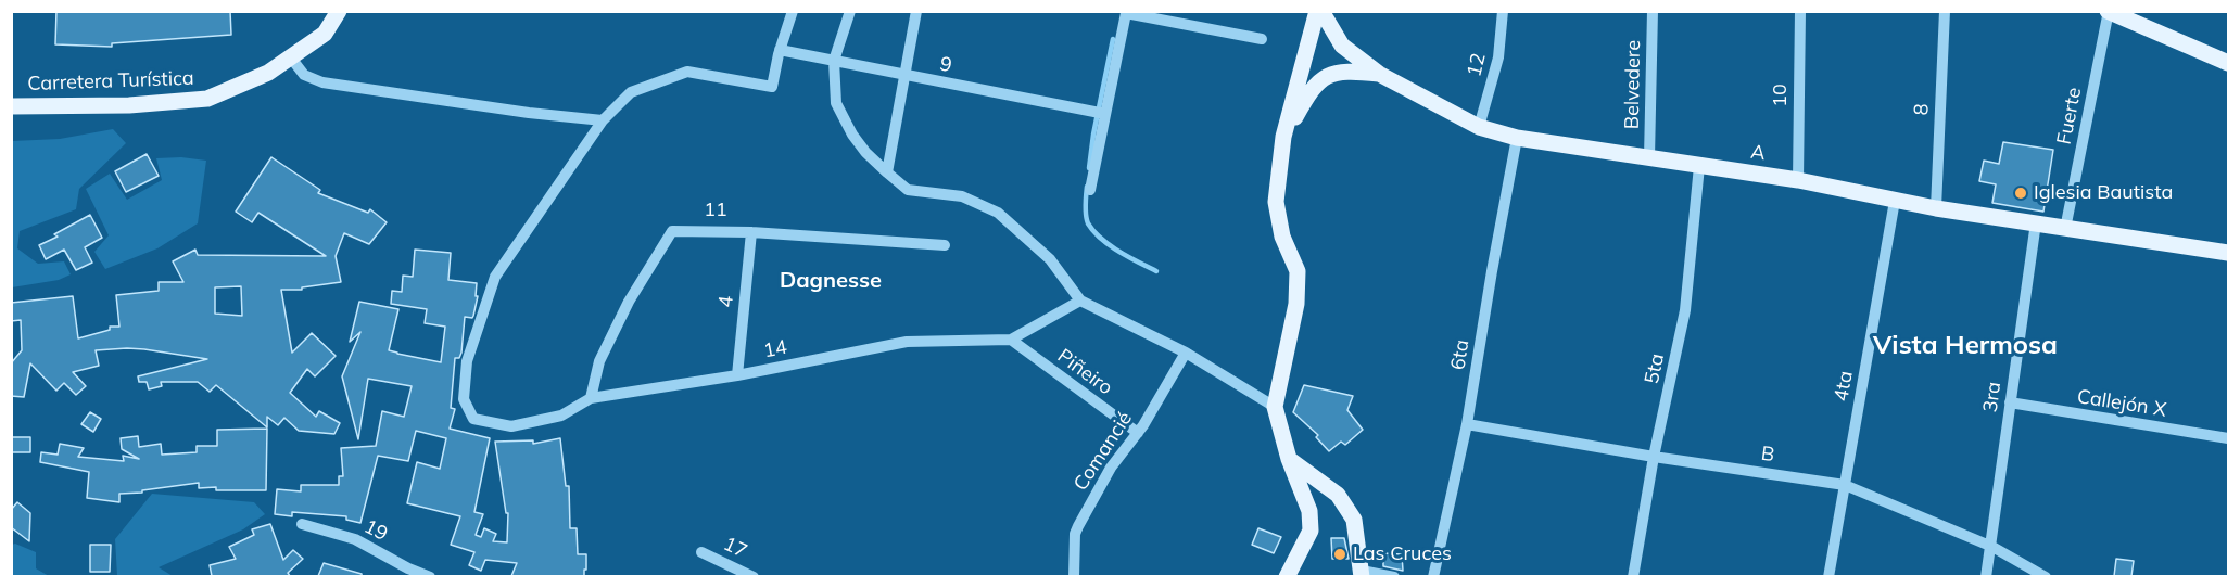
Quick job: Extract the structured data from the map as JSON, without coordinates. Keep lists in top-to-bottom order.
{
  "streets": {
    "main road": ["Carretera Turística", "A"],
    "street": [
      "9",
      "12",
      "Belvedere",
      "10",
      "8",
      "Fuerte",
      "11",
      "4",
      "14",
      "6ta",
      "5ta",
      "Piñeiro",
      "4ta",
      "3ra",
      "Callejón X",
      "Comancié",
      "B",
      "19",
      "17"
    ]
  },
  "crossings": [
    ["12", "A"],
    ["Belvedere", "A"],
    ["10", "A"],
    ["8", "A"],
    ["Fuerte", "A"],
    ["A", "6ta"],
    ["A", "5ta"],
    ["A", "4ta"],
    ["A", "3ra"],
    ["11", "4"],
    ["11", "14"],
    ["4", "14"],
    ["14", "Piñeiro"],
    ["6ta", "B"],
    ["5ta", "B"],
    ["Piñeiro", "Comancié"],
    ["4ta", "B"],
    ["3ra", "Callejón X"],
    ["3ra", "B"]
  ],
  "districts": ["Dagnesse", "Vista Hermosa"],
  "places": ["Iglesia Bautista", "Las Cruces"]
}
